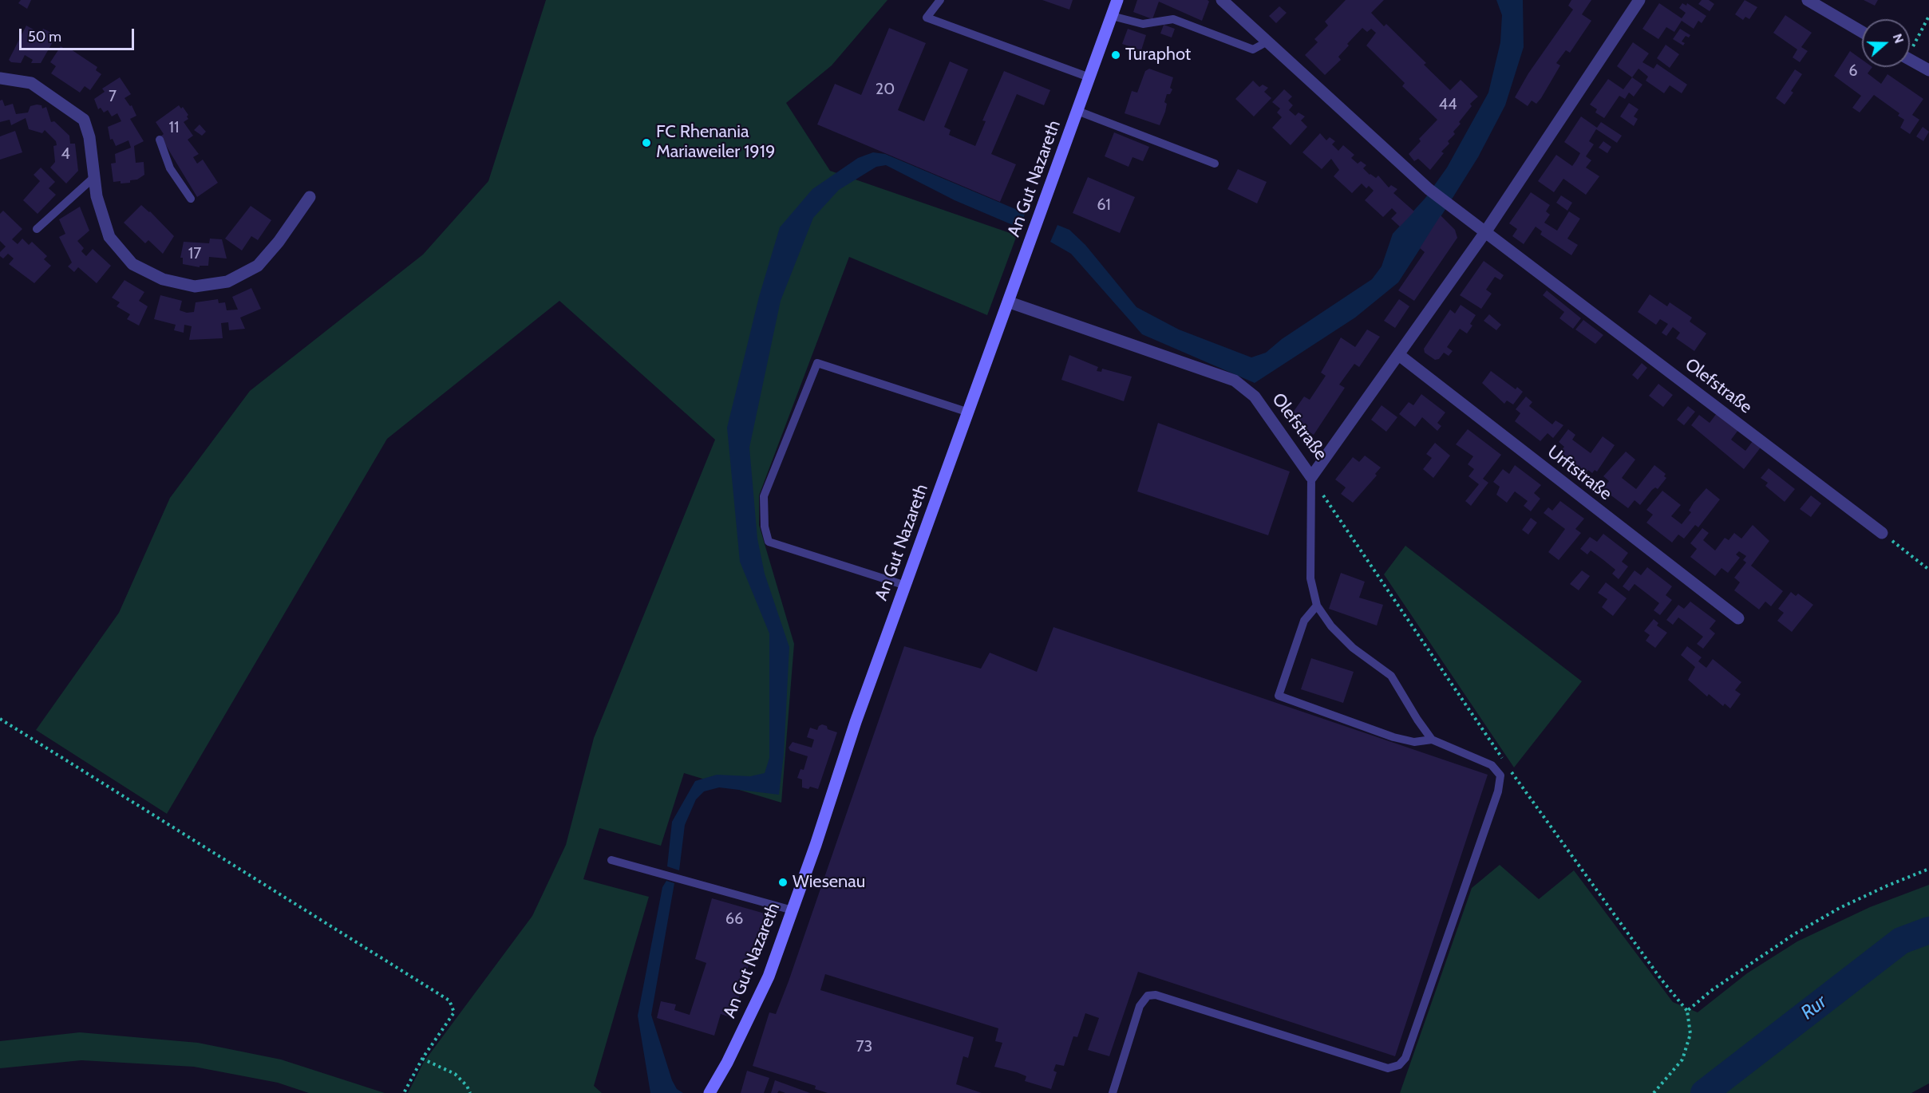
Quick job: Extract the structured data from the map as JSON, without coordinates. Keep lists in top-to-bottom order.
{
  "streets": {
    "main road": ["An Gut Nazareth"],
    "street": ["Olefstraße", "Urftstraße"]
  },
  "crossings": [
    ["An Gut Nazareth", "Olefstraße"],
    ["Olefstraße", "Urftstraße"]
  ],
  "water": ["Rur"],
  "places": ["Turaphot", "FC Rhenania Mariaweiler 1919", "Wiesenau"],
  "house_numbers": [
    "6",
    "20",
    "7",
    "44",
    "11",
    "4",
    "61",
    "17",
    "66",
    "73"
  ],
  "scale_bar": "50 m",
  "north": "right"
}
